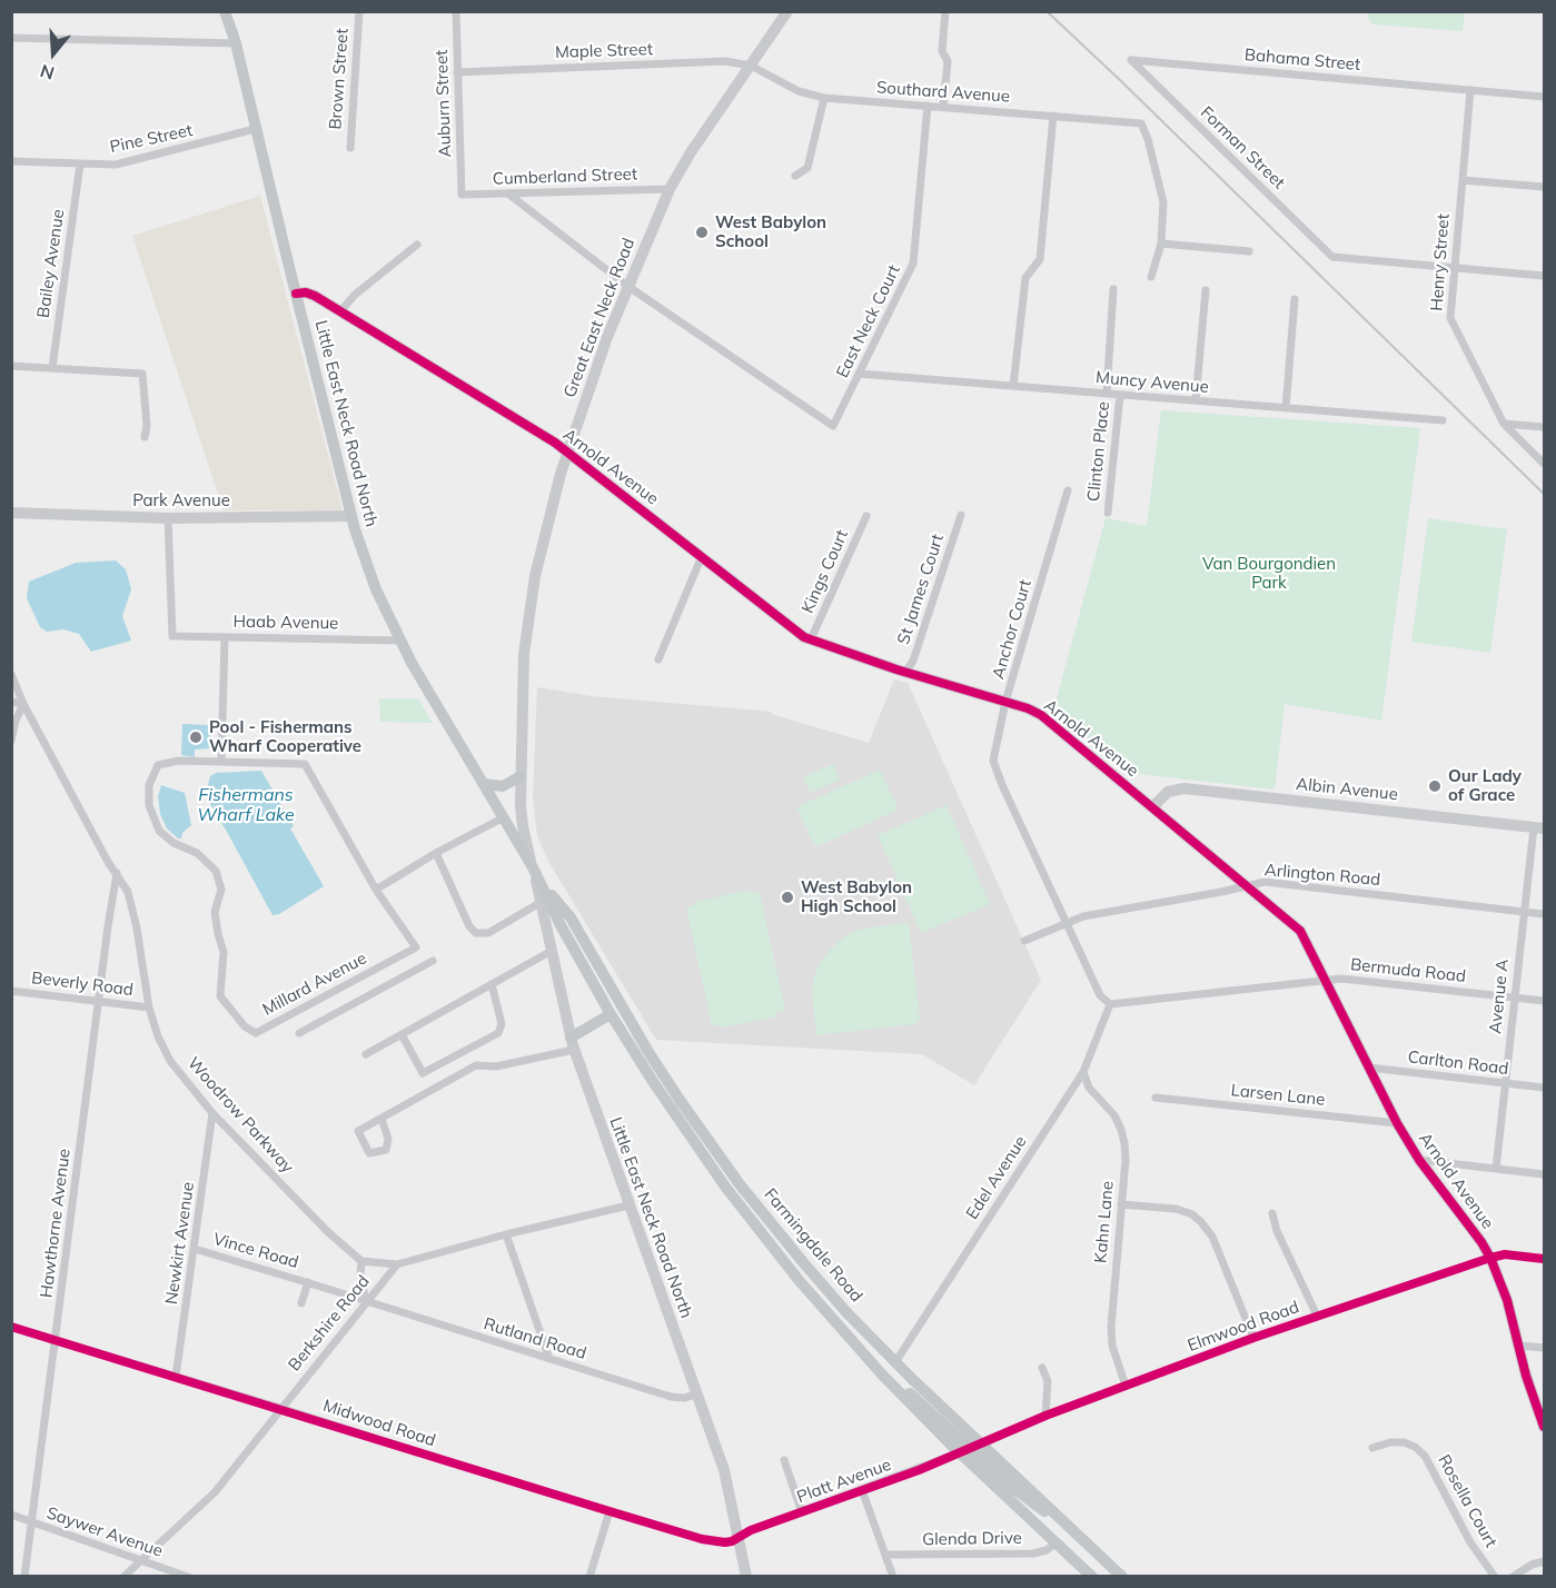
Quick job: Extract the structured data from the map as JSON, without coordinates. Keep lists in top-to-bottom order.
{
  "streets": {
    "main road": ["Little East Neck Road North", "Farmingdale Road"],
    "street": [
      "Maple Street",
      "Bahama Street",
      "Brown Street",
      "Southard Avenue",
      "Auburn Street",
      "Pine Street",
      "Forman Street",
      "Cumberland Street",
      "Henry Street",
      "Bailey Avenue",
      "Great East Neck Road",
      "East Neck Court",
      "Muncy Avenue",
      "Clinton Place",
      "Arnold Avenue",
      "Park Avenue",
      "Kings Court",
      "St James Court",
      "Haab Avenue",
      "Anchor Court",
      "Albin Avenue",
      "Arlington Road",
      "Bermuda Road",
      "Beverly Road",
      "Millard Avenue",
      "Avenue A",
      "Carlton Road",
      "Larsen Lane",
      "Woodrow Parkway",
      "Edel Avenue",
      "Kahn Lane",
      "Hawthorne Avenue",
      "Newkirt Avenue",
      "Vince Road",
      "Berkshire Road",
      "Elmwood Road",
      "Rutland Road",
      "Midwood Road",
      "Platt Avenue",
      "Rosella Court",
      "Saywer Avenue",
      "Glenda Drive"
    ]
  },
  "crossings": [
    ["Maple Street", "Southard Avenue"],
    ["Maple Street", "Auburn Street"],
    ["Maple Street", "Great East Neck Road"],
    ["Bahama Street", "Forman Street"],
    ["Bahama Street", "Henry Street"],
    ["Southard Avenue", "Great East Neck Road"],
    ["Southard Avenue", "East Neck Court"],
    ["Auburn Street", "Cumberland Street"],
    ["Pine Street", "Bailey Avenue"],
    ["Pine Street", "Little East Neck Road North"],
    ["Forman Street", "Henry Street"],
    ["Cumberland Street", "Great East Neck Road"],
    ["Great East Neck Road", "East Neck Court"],
    ["Great East Neck Road", "Little East Neck Road North"],
    ["Great East Neck Road", "Arnold Avenue"],
    ["Great East Neck Road", "Farmingdale Road"],
    ["East Neck Court", "Muncy Avenue"],
    ["Muncy Avenue", "Clinton Place"],
    ["Little East Neck Road North", "Arnold Avenue"],
    ["Little East Neck Road North", "Park Avenue"],
    ["Little East Neck Road North", "Haab Avenue"],
    ["Little East Neck Road North", "Farmingdale Road"],
    ["Little East Neck Road North", "Rutland Road"],
    ["Little East Neck Road North", "Midwood Road"],
    ["Little East Neck Road North", "Platt Avenue"],
    ["Arnold Avenue", "Kings Court"],
    ["Arnold Avenue", "St James Court"],
    ["Arnold Avenue", "Anchor Court"],
    ["Arnold Avenue", "Albin Avenue"],
    ["Arnold Avenue", "Arlington Road"],
    ["Arnold Avenue", "Bermuda Road"],
    ["Arnold Avenue", "Carlton Road"],
    ["Arnold Avenue", "Larsen Lane"],
    ["Arnold Avenue", "Elmwood Road"],
    ["Park Avenue", "Haab Avenue"],
    ["Anchor Court", "Arlington Road"],
    ["Anchor Court", "Bermuda Road"],
    ["Anchor Court", "Edel Avenue"],
    ["Albin Avenue", "Avenue A"],
    ["Arlington Road", "Avenue A"],
    ["Bermuda Road", "Avenue A"],
    ["Bermuda Road", "Edel Avenue"],
    ["Beverly Road", "Woodrow Parkway"],
    ["Beverly Road", "Hawthorne Avenue"],
    ["Avenue A", "Carlton Road"],
    ["Woodrow Parkway", "Hawthorne Avenue"],
    ["Woodrow Parkway", "Newkirt Avenue"],
    ["Edel Avenue", "Kahn Lane"],
    ["Edel Avenue", "Farmingdale Road"],
    ["Kahn Lane", "Elmwood Road"],
    ["Hawthorne Avenue", "Midwood Road"],
    ["Hawthorne Avenue", "Saywer Avenue"],
    ["Newkirt Avenue", "Vince Road"],
    ["Newkirt Avenue", "Midwood Road"],
    ["Farmingdale Road", "Elmwood Road"],
    ["Farmingdale Road", "Platt Avenue"],
    ["Farmingdale Road", "Glenda Drive"],
    ["Vince Road", "Berkshire Road"],
    ["Vince Road", "Rutland Road"],
    ["Berkshire Road", "Rutland Road"],
    ["Berkshire Road", "Midwood Road"],
    ["Berkshire Road", "Saywer Avenue"],
    ["Elmwood Road", "Platt Avenue"],
    ["Midwood Road", "Platt Avenue"]
  ],
  "water": ["Fishermans Wharf Lake"],
  "parks": ["Van Bourgondien Park"],
  "places": [
    "West Babylon School",
    "Pool - Fishermans Wharf Cooperative",
    "Our Lady of Grace",
    "West Babylon High School"
  ],
  "north": "bottom"
}
